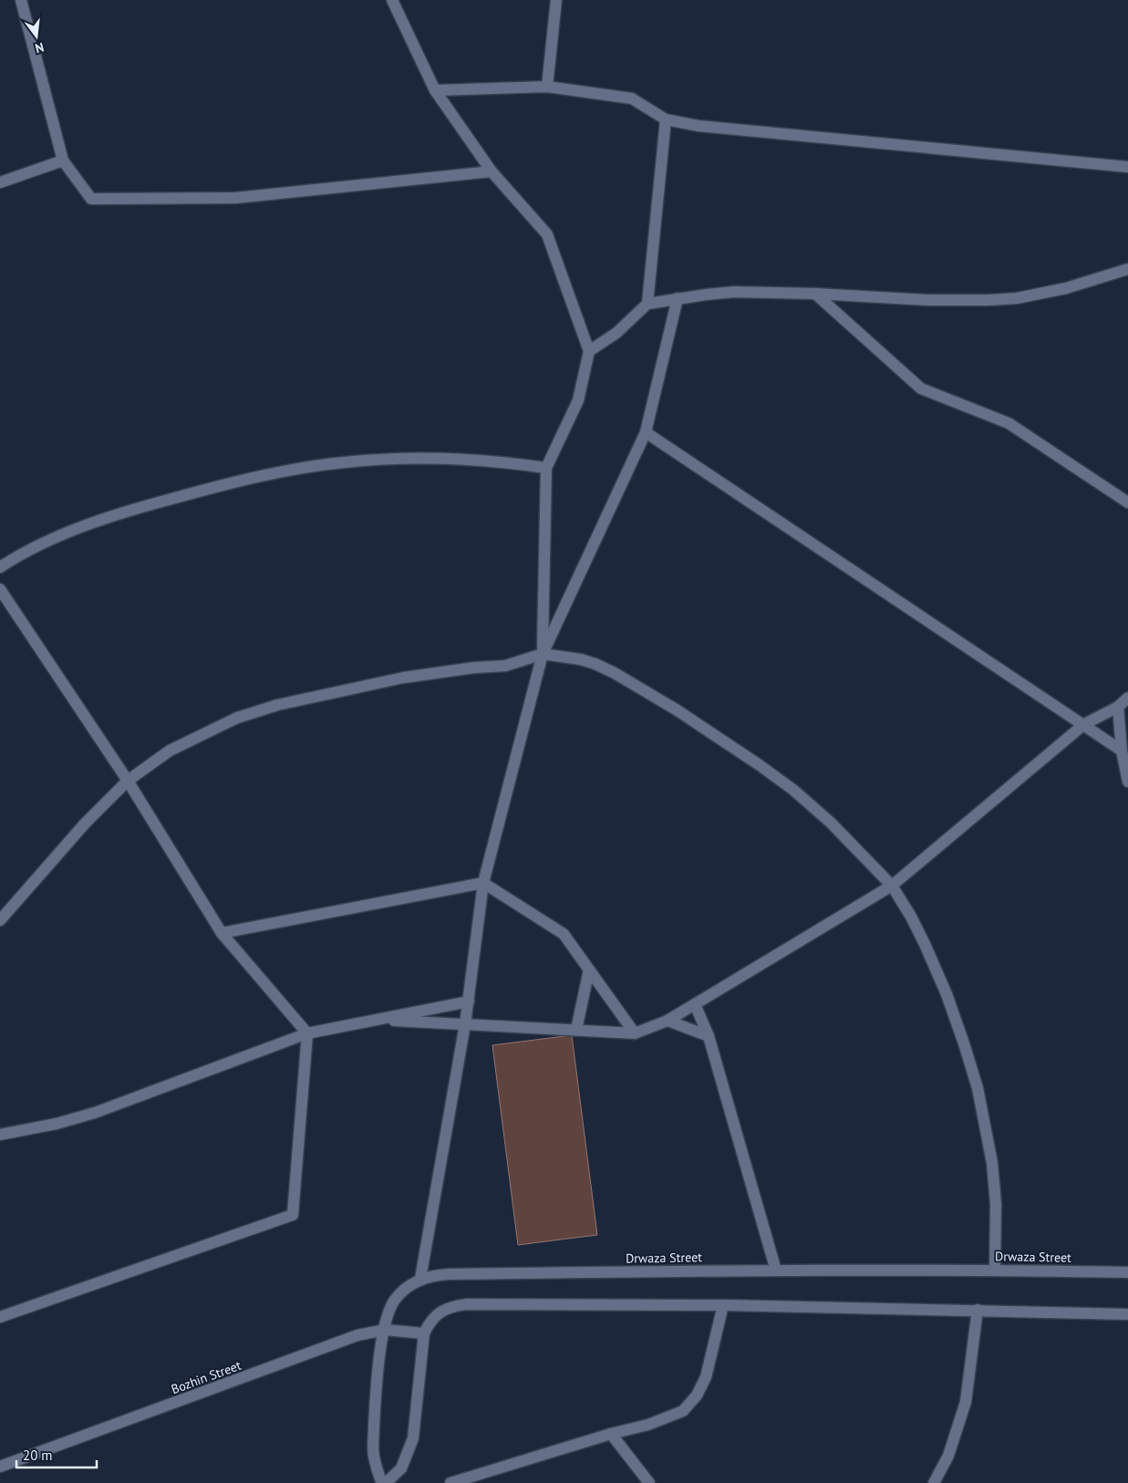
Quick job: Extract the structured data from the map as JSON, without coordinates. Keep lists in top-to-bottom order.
{
  "streets": {
    "street": ["Drwaza Street", "Bozhin Street"]
  },
  "crossings": [
    ["Drwaza Street", "Bozhin Street"]
  ],
  "scale_bar": "20 m",
  "north": "bottom"
}
